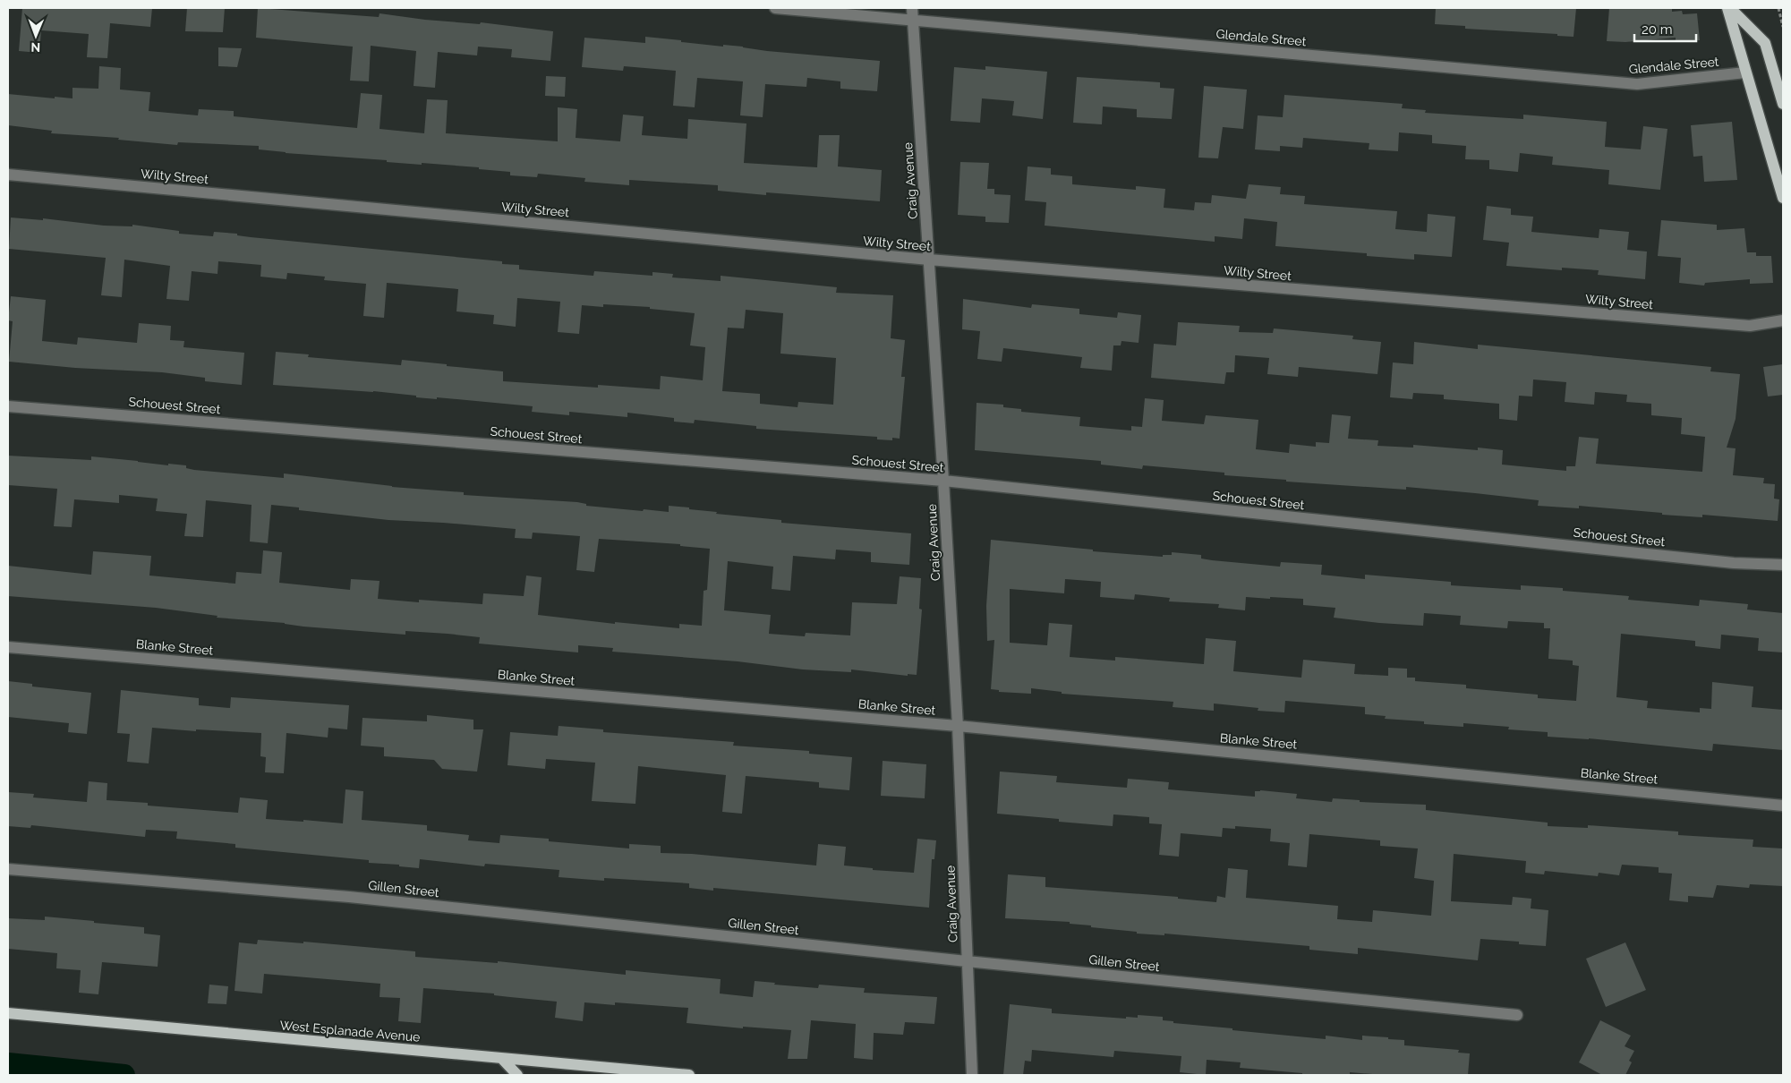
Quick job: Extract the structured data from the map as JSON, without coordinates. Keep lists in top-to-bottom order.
{
  "streets": {
    "main road": ["West Esplanade Avenue"],
    "street": [
      "Glendale Street",
      "Wilty Street",
      "Craig Avenue",
      "Schouest Street",
      "Blanke Street",
      "Gillen Street"
    ]
  },
  "crossings": [
    ["Glendale Street", "Craig Avenue"],
    ["Wilty Street", "Craig Avenue"],
    ["Craig Avenue", "Schouest Street"],
    ["Craig Avenue", "Blanke Street"],
    ["Craig Avenue", "Gillen Street"]
  ],
  "scale_bar": "20 m",
  "north": "bottom"
}
